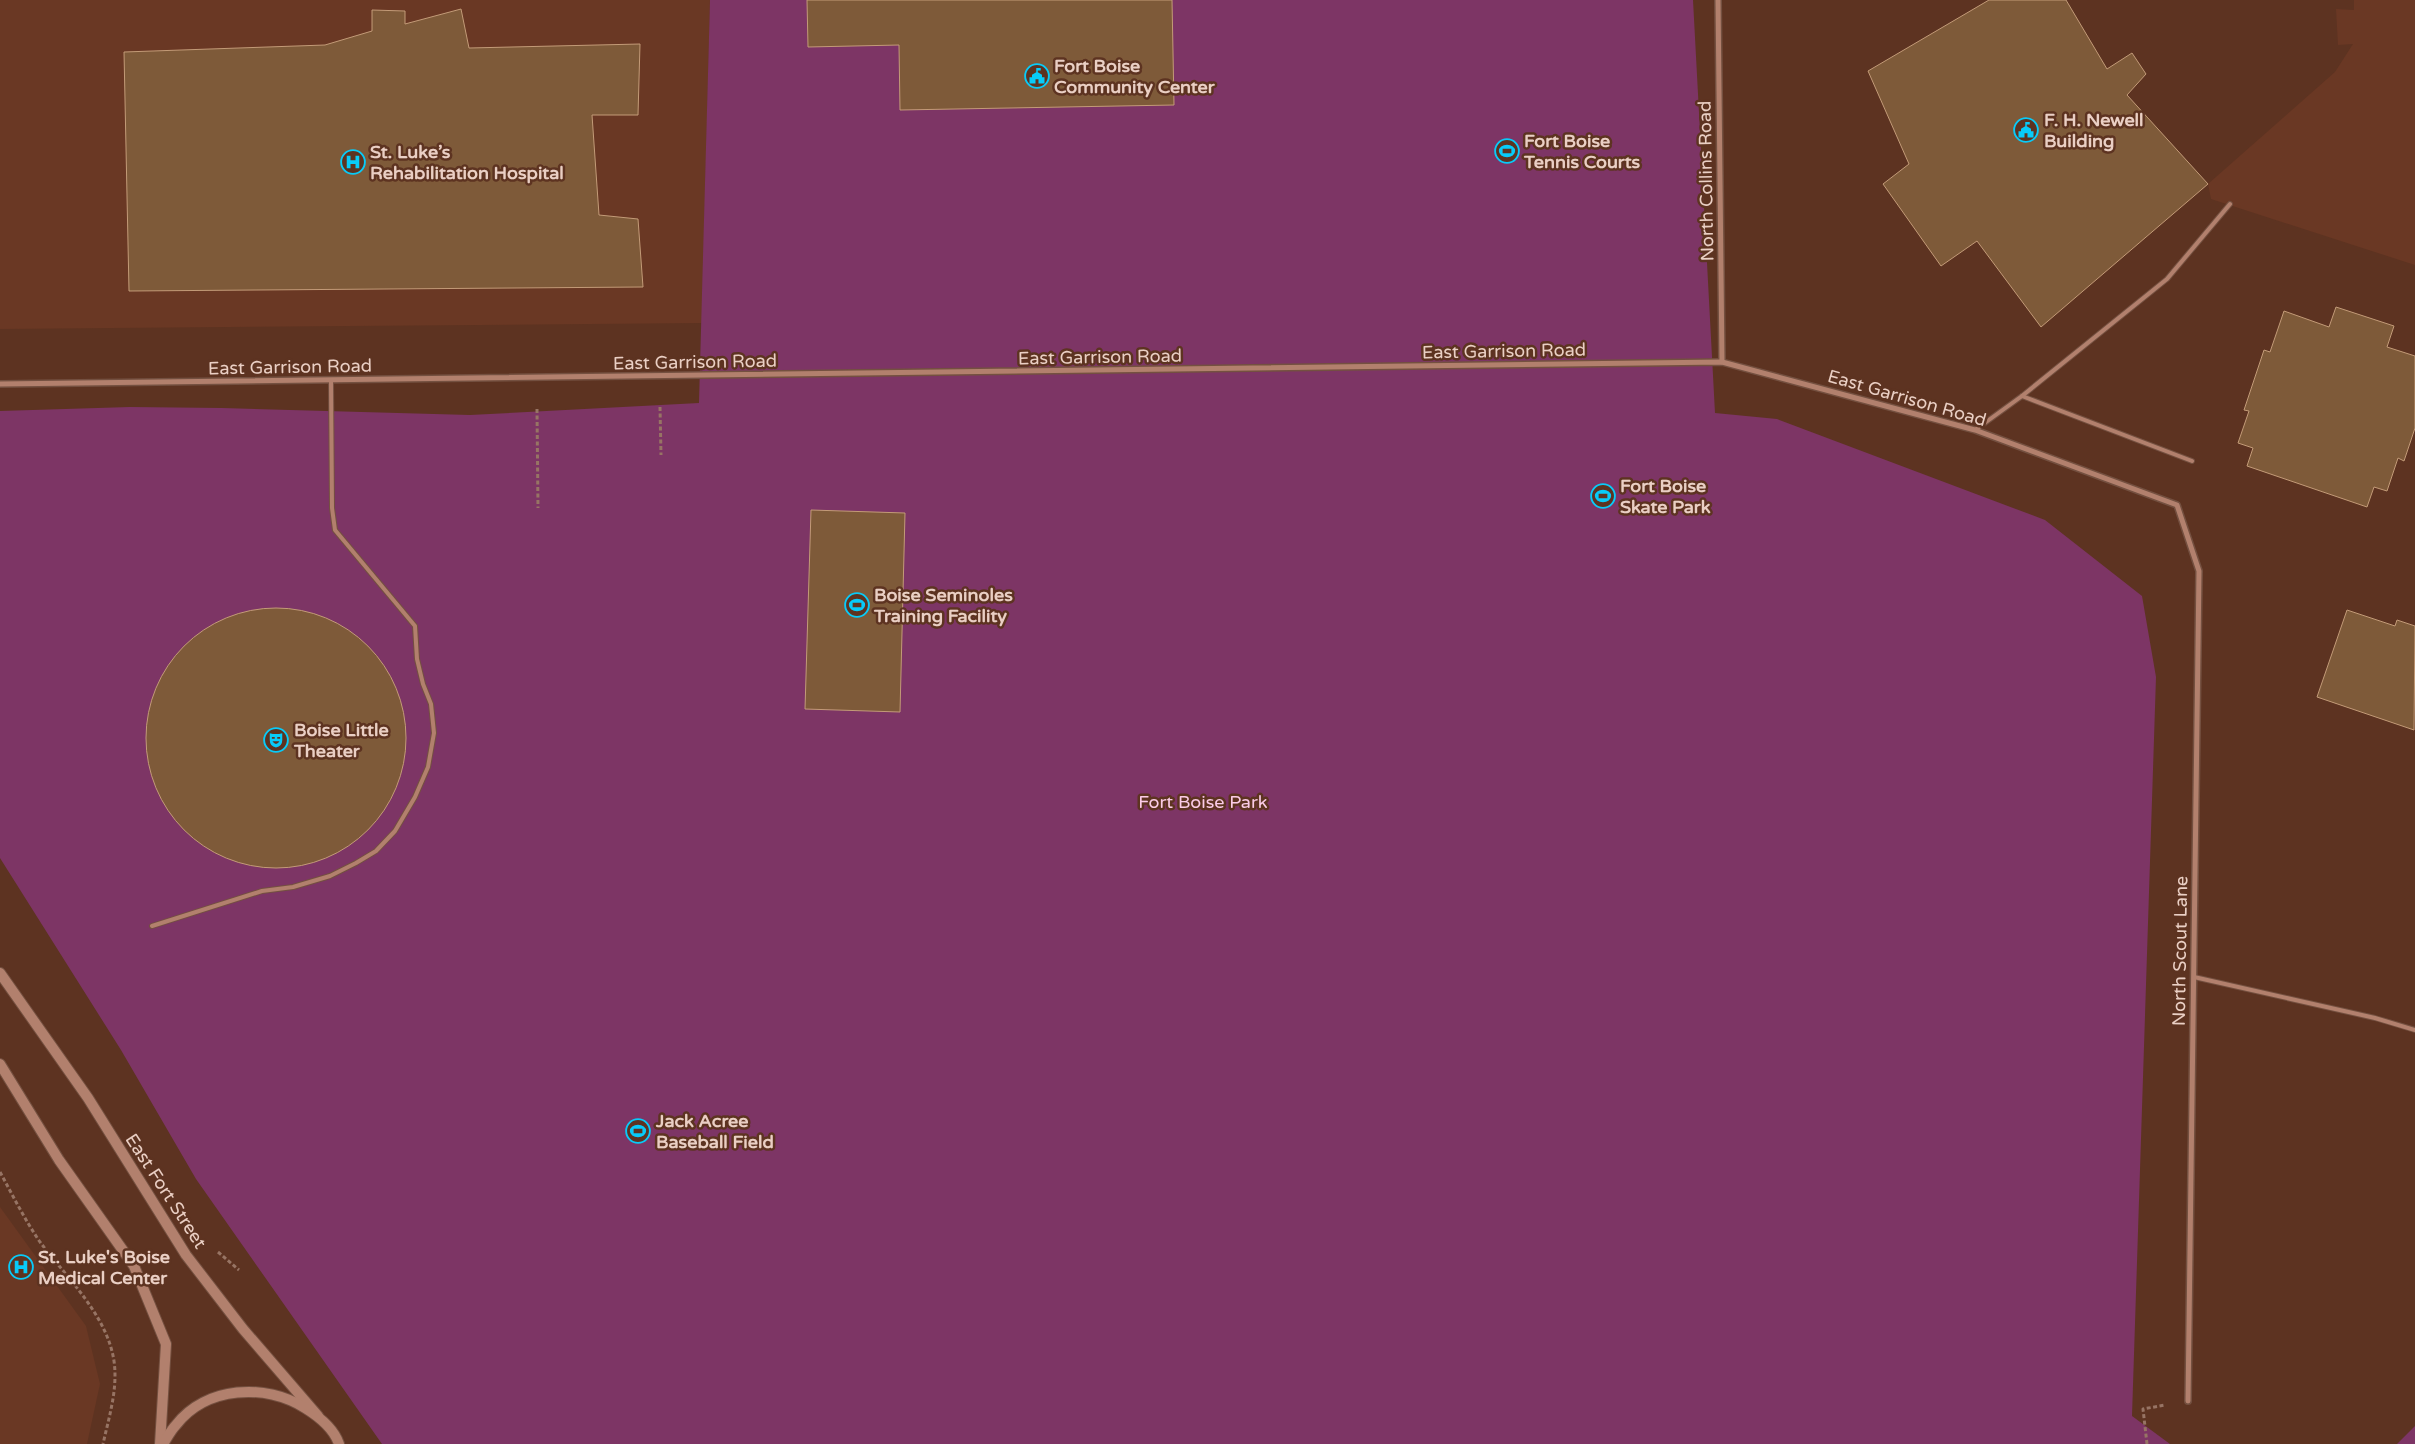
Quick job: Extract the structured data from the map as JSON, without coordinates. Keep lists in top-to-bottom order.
{
  "streets": {
    "main road": ["East Fort Street"],
    "street": ["North Collins Road", "East Garrison Road", "North Scout Lane"]
  },
  "crossings": [
    ["North Collins Road", "East Garrison Road"],
    ["East Garrison Road", "North Scout Lane"]
  ],
  "parks": ["Fort Boise Park"],
  "places": {
    "public building": ["Fort Boise Community Center", "F. H. Newell Building"],
    "sports": [
      "Fort Boise Tennis Courts",
      "Fort Boise Skate Park",
      "Boise Seminoles Training Facility",
      "Jack Acree Baseball Field"
    ],
    "hospital": ["St. Luke’s Rehabilitation Hospital", "St. Luke's Boise Medical Center"],
    "theatre": ["Boise Little Theater"]
  }
}
